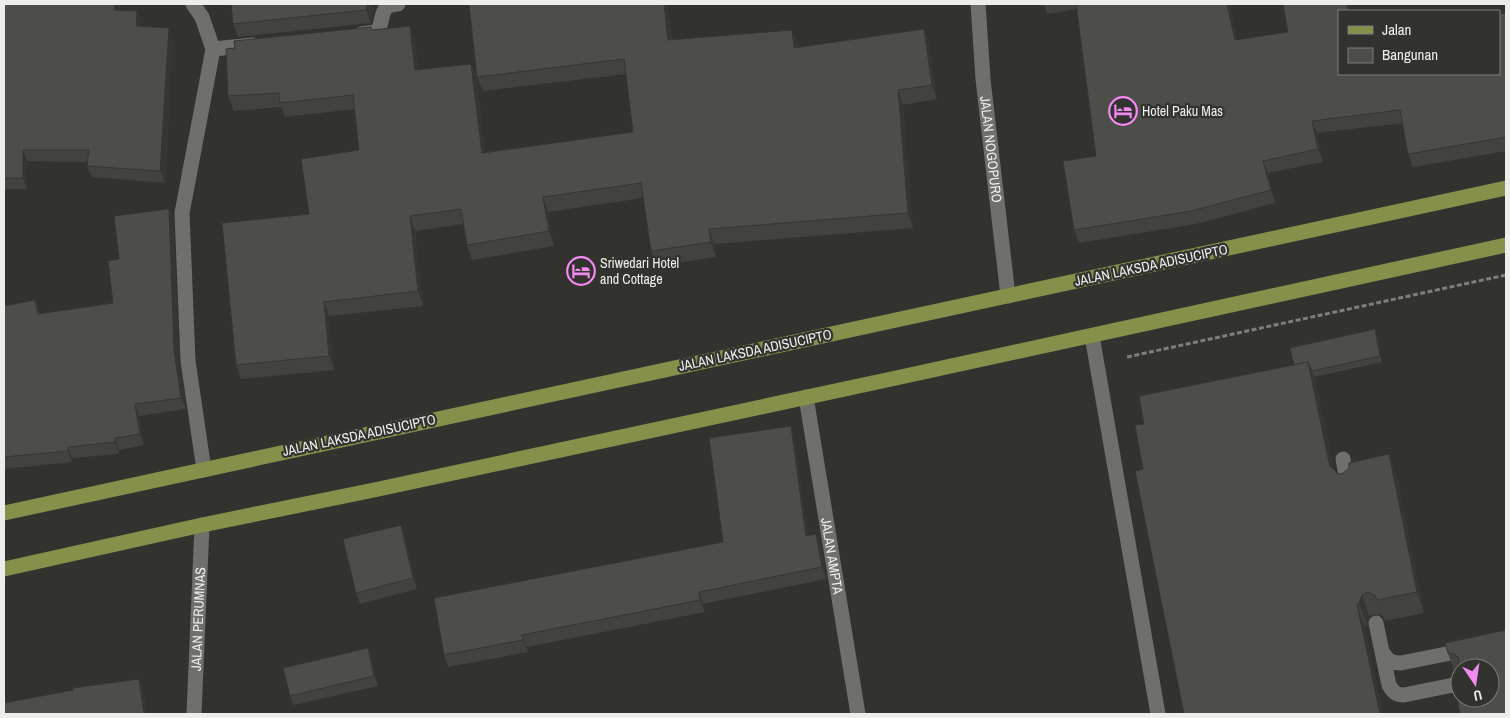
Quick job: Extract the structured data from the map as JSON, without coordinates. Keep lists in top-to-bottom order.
{
  "streets": {
    "main road": ["JALAN LAKSDA ADISUCIPTO"],
    "street": ["JALAN NOGOPURO", "JALAN AMPTA", "JALAN PERUMNAS"]
  },
  "crossings": [
    ["JALAN NOGOPURO", "JALAN LAKSDA ADISUCIPTO"]
  ],
  "places": {
    "hotel": ["Hotel Paku Mas", "Sriwedari Hotel and Cottage"]
  },
  "legend": ["Jalan", "Bangunan"],
  "north": "bottom"
}
